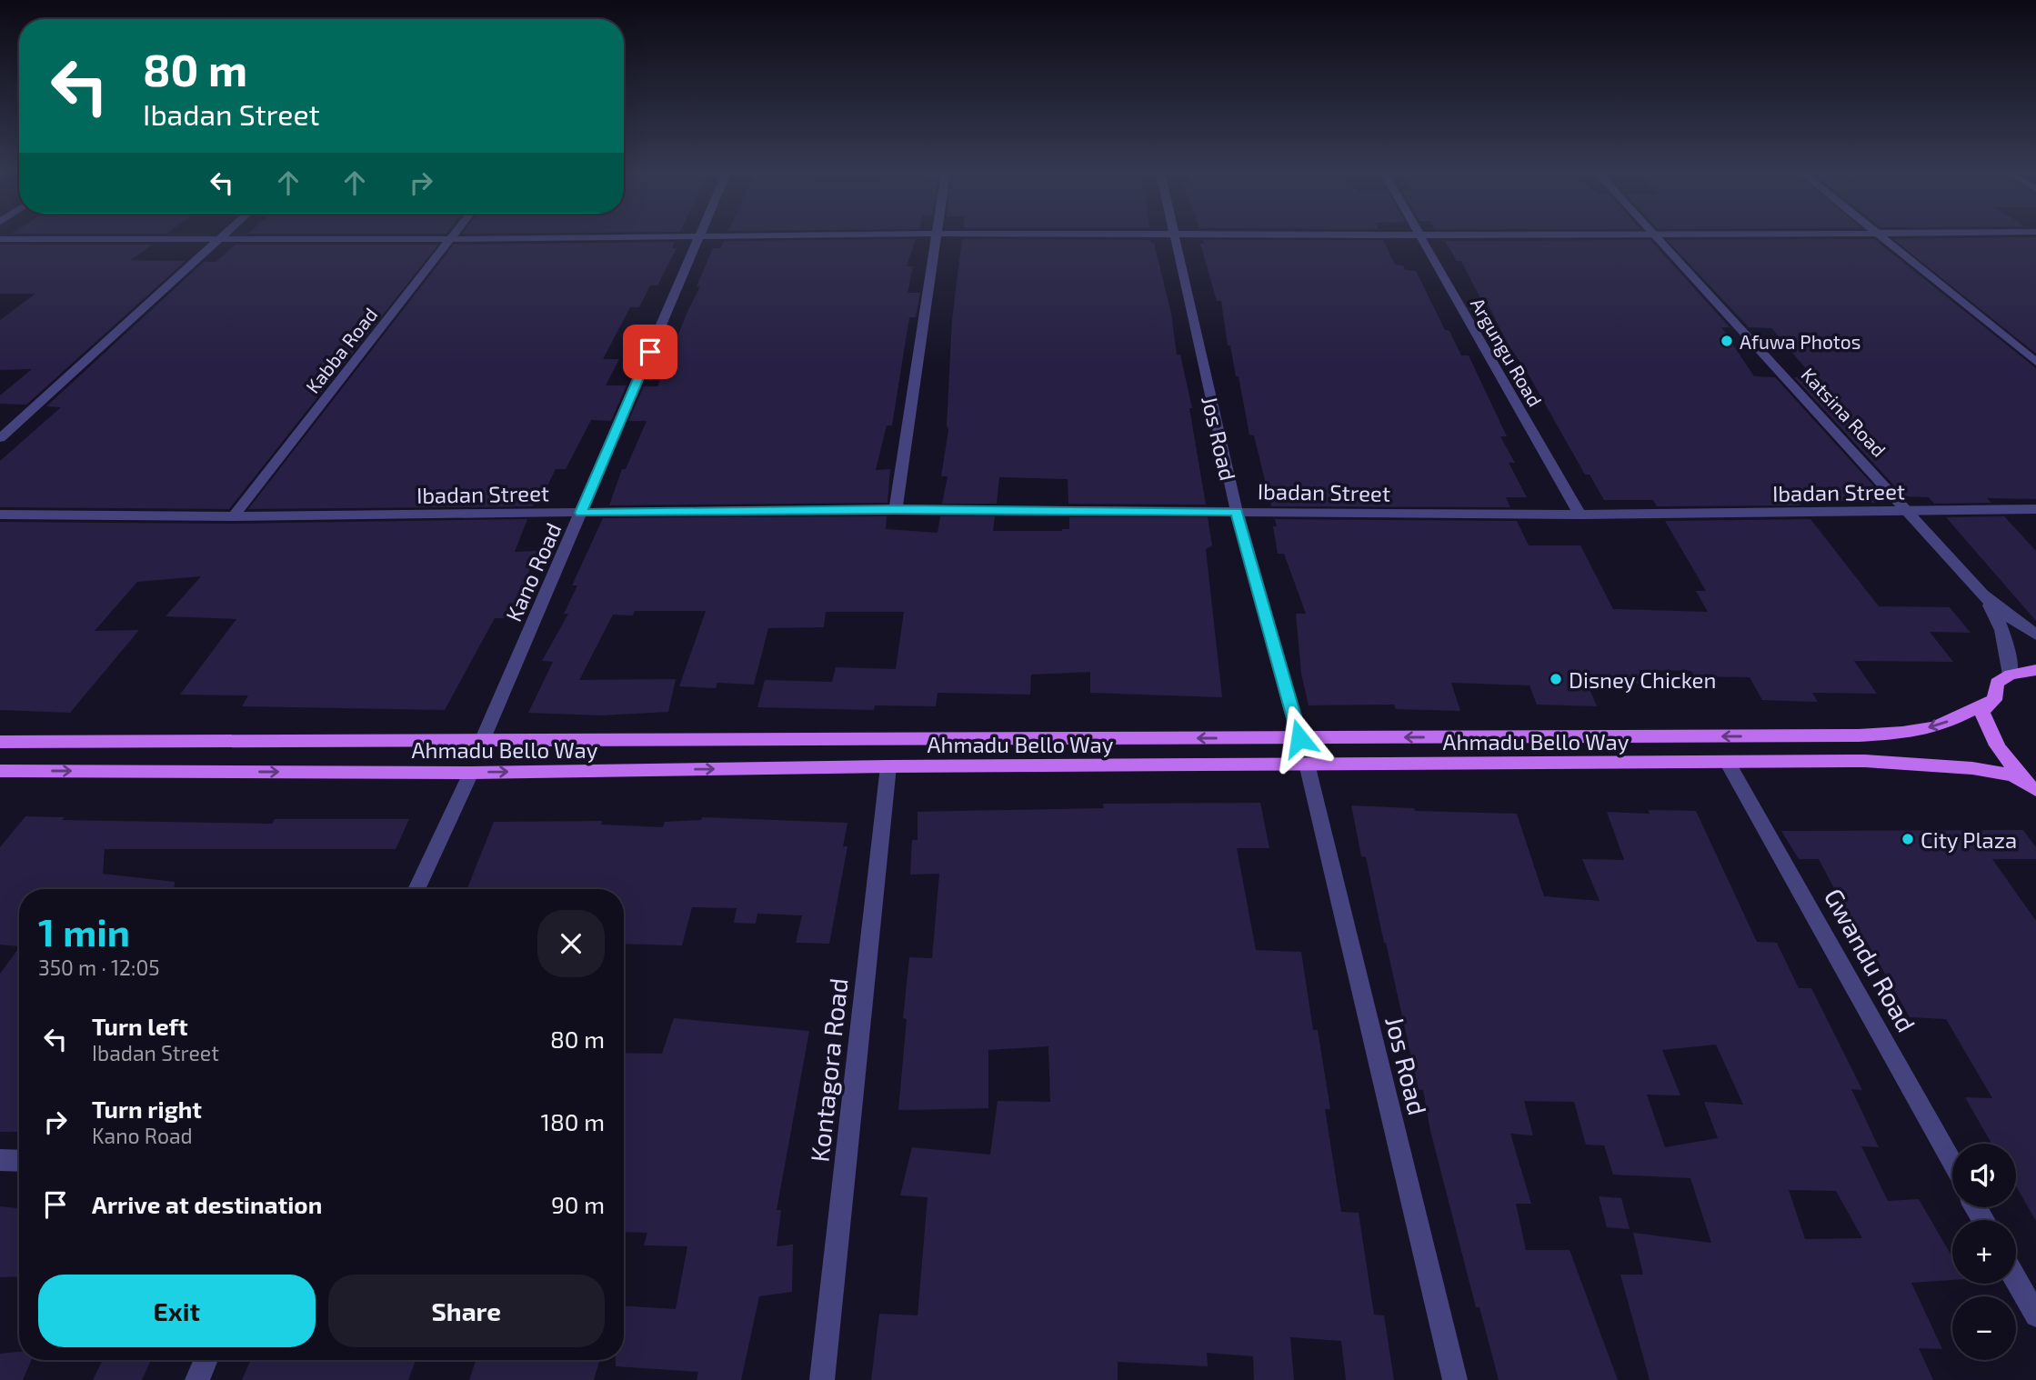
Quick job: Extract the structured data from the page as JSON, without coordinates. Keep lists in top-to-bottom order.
{
  "streets": {
    "main road": ["Ahmadu Bello Way"],
    "street": [
      "Kabba Road",
      "Argungu Road",
      "Katsina Road",
      "Jos Road",
      "Ibadan Street",
      "Kano Road",
      "Gwandu Road",
      "Kontagora Road"
    ]
  },
  "crossings": [
    ["Kabba Road", "Ibadan Street"],
    ["Argungu Road", "Ibadan Street"],
    ["Katsina Road", "Ibadan Street"],
    ["Jos Road", "Ibadan Street"],
    ["Jos Road", "Ahmadu Bello Way"],
    ["Ibadan Street", "Kano Road"],
    ["Kano Road", "Ahmadu Bello Way"],
    ["Ahmadu Bello Way", "Gwandu Road"],
    ["Ahmadu Bello Way", "Kontagora Road"]
  ],
  "places": ["Afuwa Photos", "Disney Chicken", "City Plaza"],
  "page": {
    "turn": ["80 m", "Ibadan Street"],
    "heading": ["1 min", "350 m · 12:05"],
    "list": [
      {
        "name": "Turn left",
        "note": "Ibadan Street",
        "value": "80 m"
      },
      {
        "name": "Turn right",
        "note": "Kano Road",
        "value": "180 m"
      },
      {
        "name": "Arrive at destination",
        "value": "90 m"
      }
    ],
    "map_buttons": ["+", "−"],
    "buttons": ["Exit", "Share"]
  }
}
